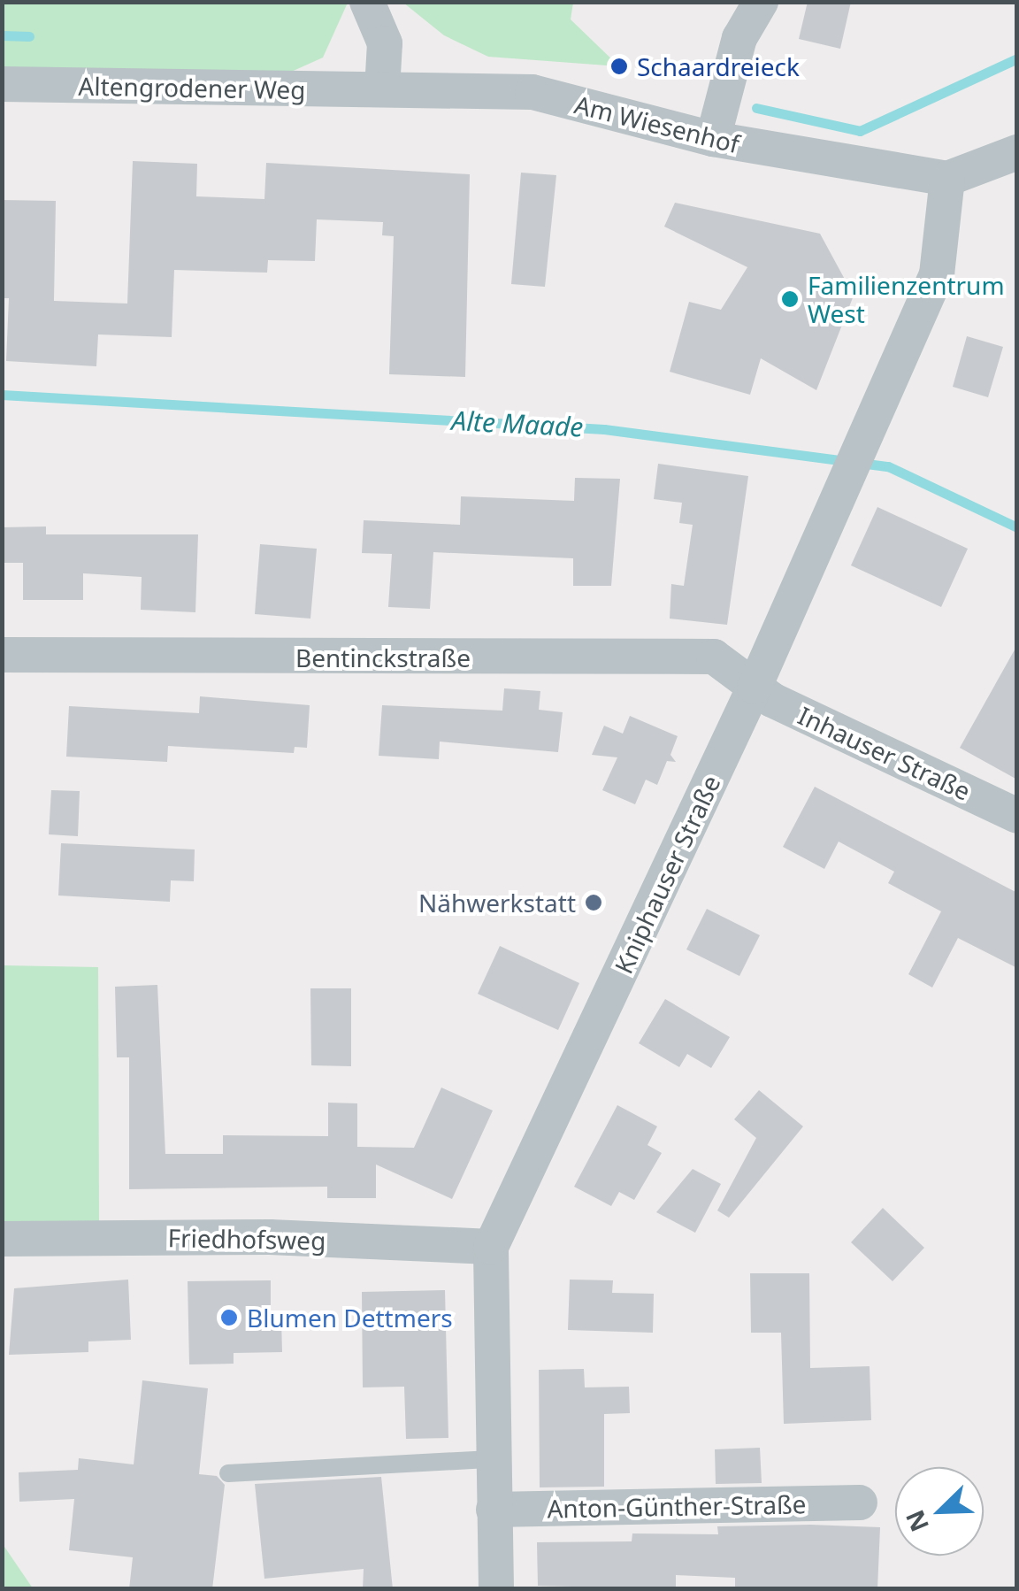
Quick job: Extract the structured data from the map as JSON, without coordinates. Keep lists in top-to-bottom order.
{
  "streets": {
    "street": [
      "Altengrodener Weg",
      "Am Wiesenhof",
      "Bentinckstraße",
      "Inhauser Straße",
      "Kniphauser Straße",
      "Friedhofsweg",
      "Anton-Günther-Straße"
    ]
  },
  "crossings": [
    ["Altengrodener Weg", "Am Wiesenhof"],
    ["Am Wiesenhof", "Kniphauser Straße"],
    ["Bentinckstraße", "Inhauser Straße"],
    ["Bentinckstraße", "Kniphauser Straße"],
    ["Inhauser Straße", "Kniphauser Straße"],
    ["Kniphauser Straße", "Friedhofsweg"],
    ["Kniphauser Straße", "Anton-Günther-Straße"]
  ],
  "water": ["Alte Maade"],
  "places": [
    "Schaardreieck",
    "Familienzentrum West",
    "Nähwerkstatt",
    "Blumen Dettmers"
  ],
  "north": "bottom left"
}
